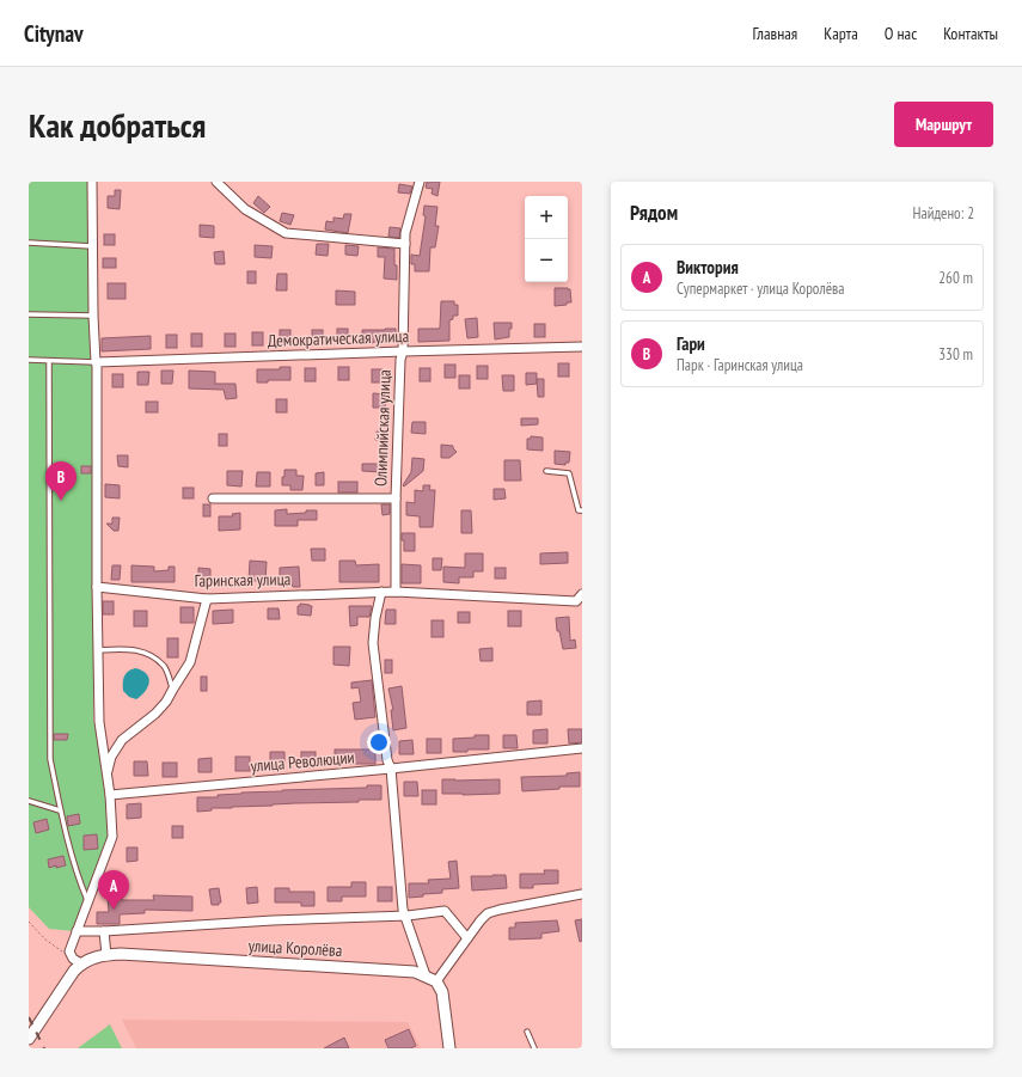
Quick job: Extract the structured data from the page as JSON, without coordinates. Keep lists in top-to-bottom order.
{
  "streets": {
    "street": [
      "Демократическая улица",
      "Олимпийская улица",
      "Гаринская улица",
      "улица Революции",
      "улица Королёва"
    ]
  },
  "crossings": [
    ["Демократическая улица", "Олимпийская улица"],
    ["Олимпийская улица", "Гаринская улица"]
  ],
  "page": {
    "header": "Citynav",
    "nav": [
      "Главная",
      "Карта",
      "О нас",
      "Контакты"
    ],
    "buttons": "Маршрут",
    "title": "Как добраться",
    "heading": ["Рядом", "Найдено: 2"],
    "map_buttons": ["+", "−"],
    "list": [
      {
        "mark": "A",
        "name": "Виктория",
        "note": "Супермаркет · улица Королёва",
        "value": "260 m"
      },
      {
        "mark": "B",
        "name": "Гари",
        "note": "Парк · Гаринская улица",
        "value": "330 m"
      }
    ],
    "pins": ["B", "A"]
  }
}
